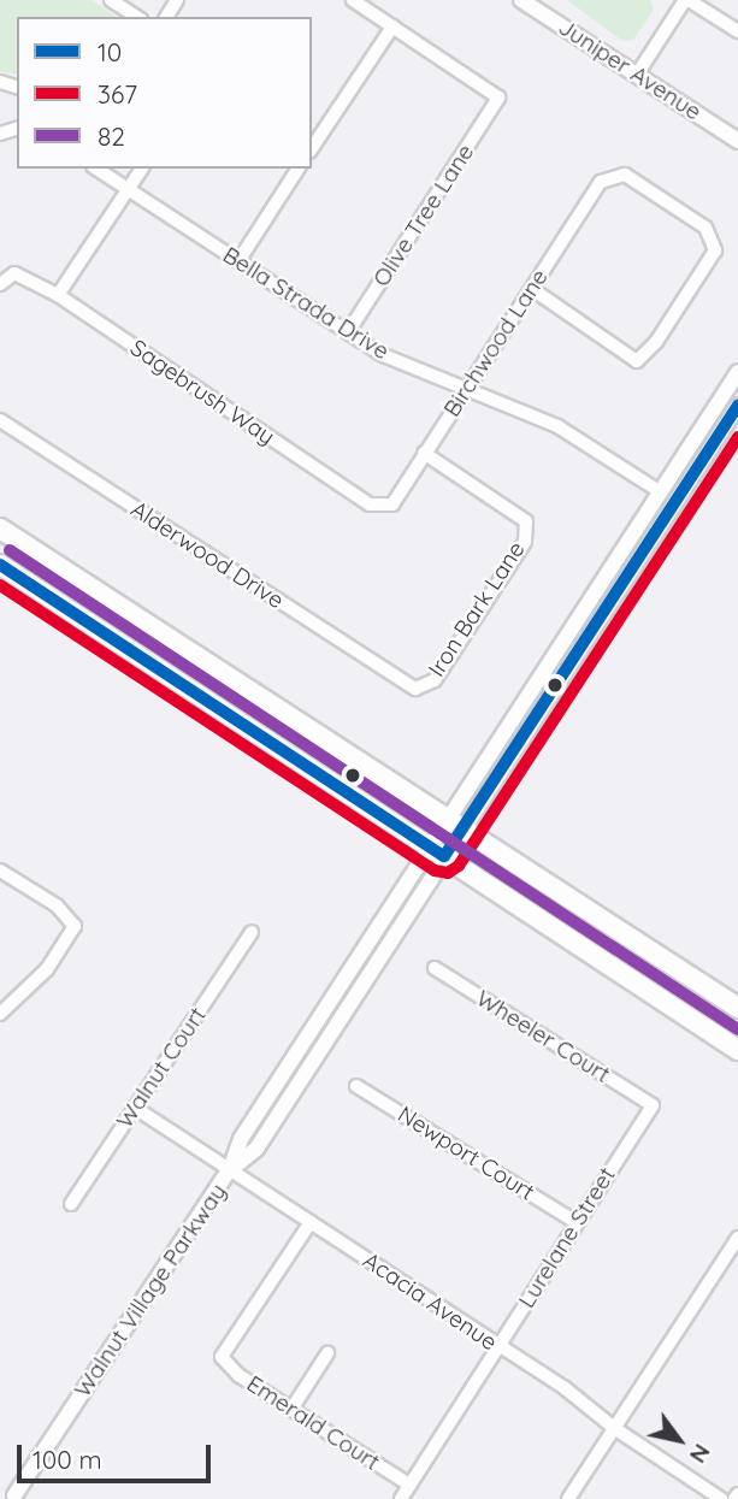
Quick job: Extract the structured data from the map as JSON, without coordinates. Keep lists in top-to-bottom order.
{
  "streets": {
    "street": [
      "Juniper Avenue",
      "Olive Tree Lane",
      "Bella Strada Drive",
      "Birchwood Lane",
      "Sagebrush Way",
      "Alderwood Drive",
      "Iron Bark Lane",
      "Wheeler Court",
      "Walnut Court",
      "Newport Court",
      "Lurelane Street",
      "Walnut Village Parkway",
      "Acacia Avenue",
      "Emerald Court"
    ]
  },
  "crossings": [
    ["Olive Tree Lane", "Bella Strada Drive"],
    ["Bella Strada Drive", "Birchwood Lane"],
    ["Birchwood Lane", "Sagebrush Way"],
    ["Birchwood Lane", "Iron Bark Lane"],
    ["Alderwood Drive", "Iron Bark Lane"],
    ["Wheeler Court", "Lurelane Street"],
    ["Walnut Court", "Acacia Avenue"],
    ["Newport Court", "Lurelane Street"],
    ["Lurelane Street", "Acacia Avenue"],
    ["Lurelane Street", "Emerald Court"],
    ["Walnut Village Parkway", "Acacia Avenue"],
    ["Acacia Avenue", "Emerald Court"]
  ],
  "lines": ["transit line 10", "transit line 367", "transit line 82"],
  "legend": ["10", "367", "82"],
  "scale_bar": "100 m",
  "north": "bottom right"
}
